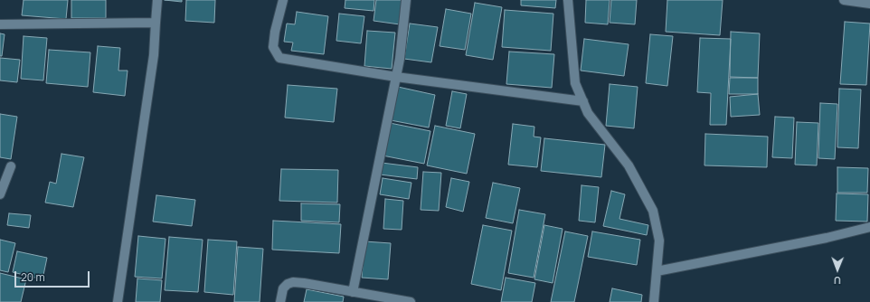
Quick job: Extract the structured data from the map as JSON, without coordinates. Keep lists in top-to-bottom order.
{
  "scale_bar": "20 m",
  "north": "bottom"
}
